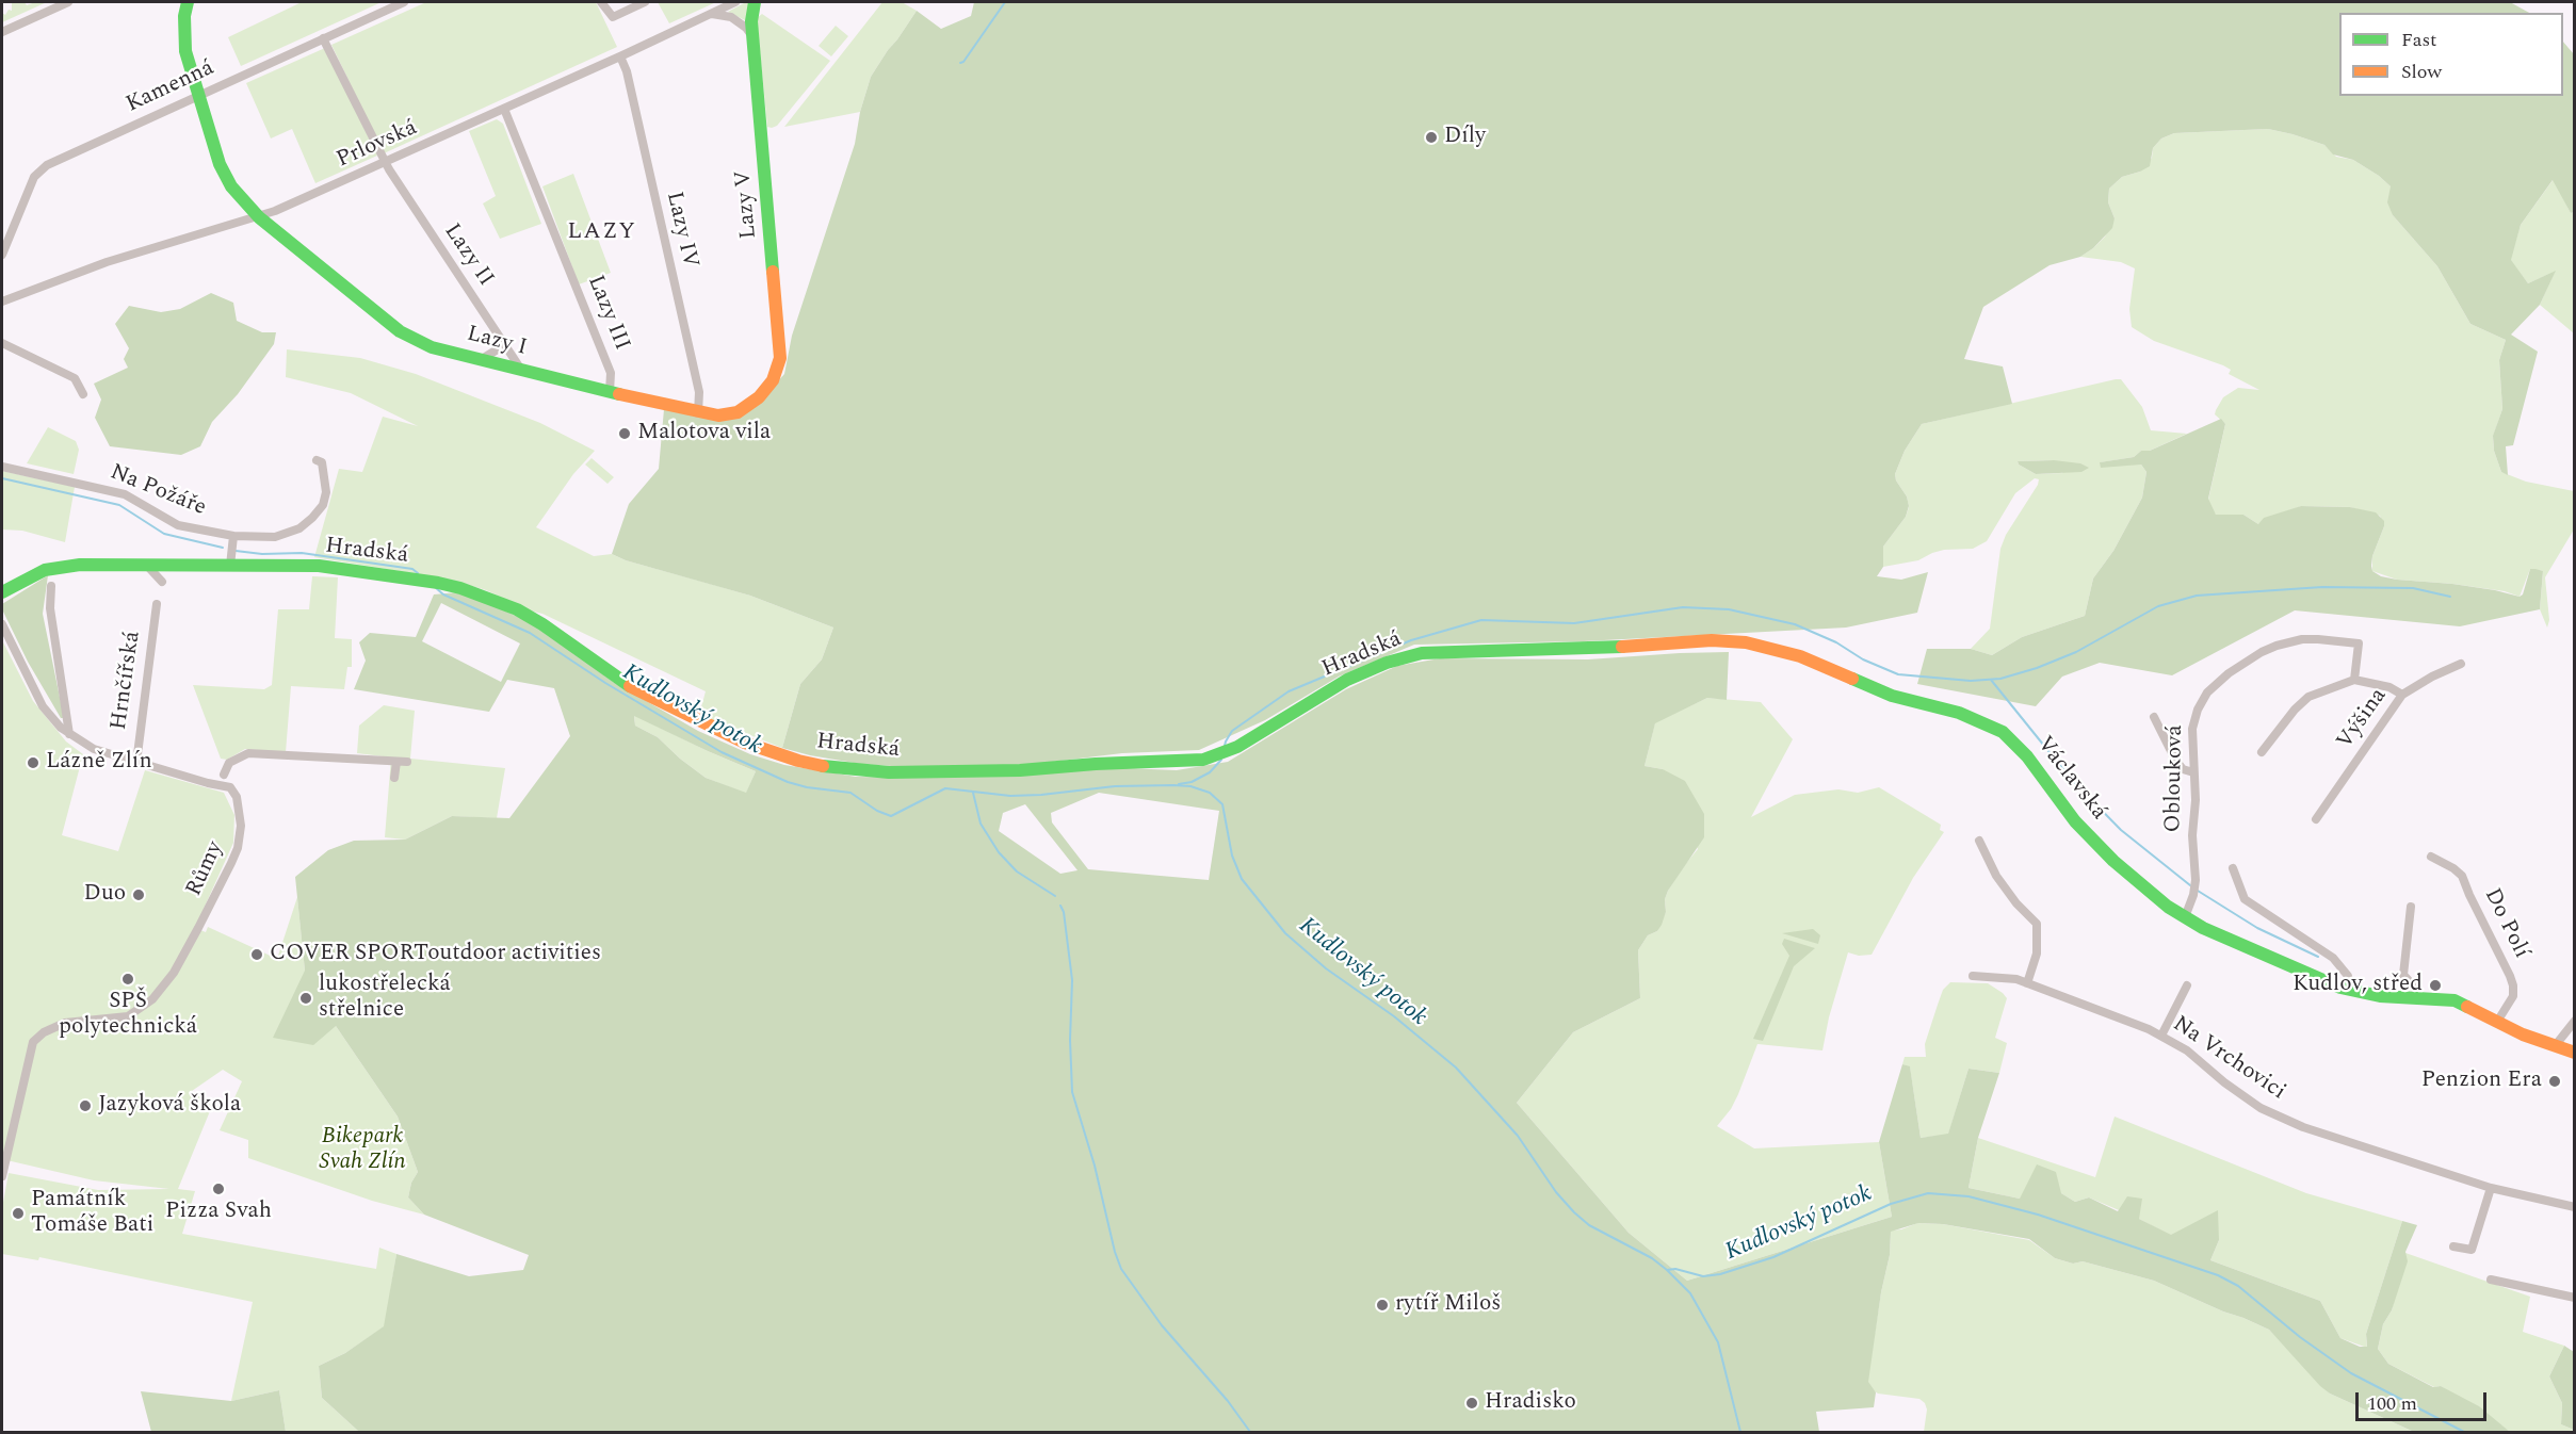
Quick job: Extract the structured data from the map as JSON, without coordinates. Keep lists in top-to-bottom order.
{
  "streets": {
    "street": [
      "Kamenná",
      "Prlovská",
      "Lazy V",
      "Lazy IV",
      "Lazy II",
      "Lazy III",
      "Lazy I",
      "Na Požáře",
      "Hradská",
      "Hrnčířská",
      "Výšina",
      "Václavská",
      "Oblouková",
      "Růmy",
      "Do Polí",
      "Na Vrchovici"
    ]
  },
  "crossings": [
    ["Kamenná", "Lazy II"],
    ["Kamenná", "Lazy I"],
    ["Prlovská", "Lazy IV"],
    ["Prlovská", "Lazy II"],
    ["Prlovská", "Lazy III"],
    ["Prlovská", "Lazy I"],
    ["Lazy V", "Lazy I"],
    ["Lazy IV", "Lazy I"],
    ["Lazy II", "Lazy I"],
    ["Lazy III", "Lazy I"],
    ["Na Požáře", "Hradská"],
    ["Hradská", "Václavská"],
    ["Hrnčířská", "Růmy"],
    ["Václavská", "Oblouková"],
    ["Václavská", "Do Polí"]
  ],
  "districts": ["LAZY"],
  "water": ["Kudlovský potok"],
  "parks": ["Bikepark Svah Zlín"],
  "places": [
    "Díly",
    "Malotova vila",
    "Lázně Zlín",
    "Duo",
    "COVER SPORToutdoor activities",
    "SPŠ polytechnická",
    "Kudlov, střed",
    "lukostřelecká střelnice",
    "Penzion Era",
    "Jazyková škola",
    "Pizza Svah",
    "Památník Tomáše Bati",
    "rytíř Miloš",
    "Hradisko"
  ],
  "legend": ["Fast", "Slow"],
  "scale_bar": "100 m"
}
